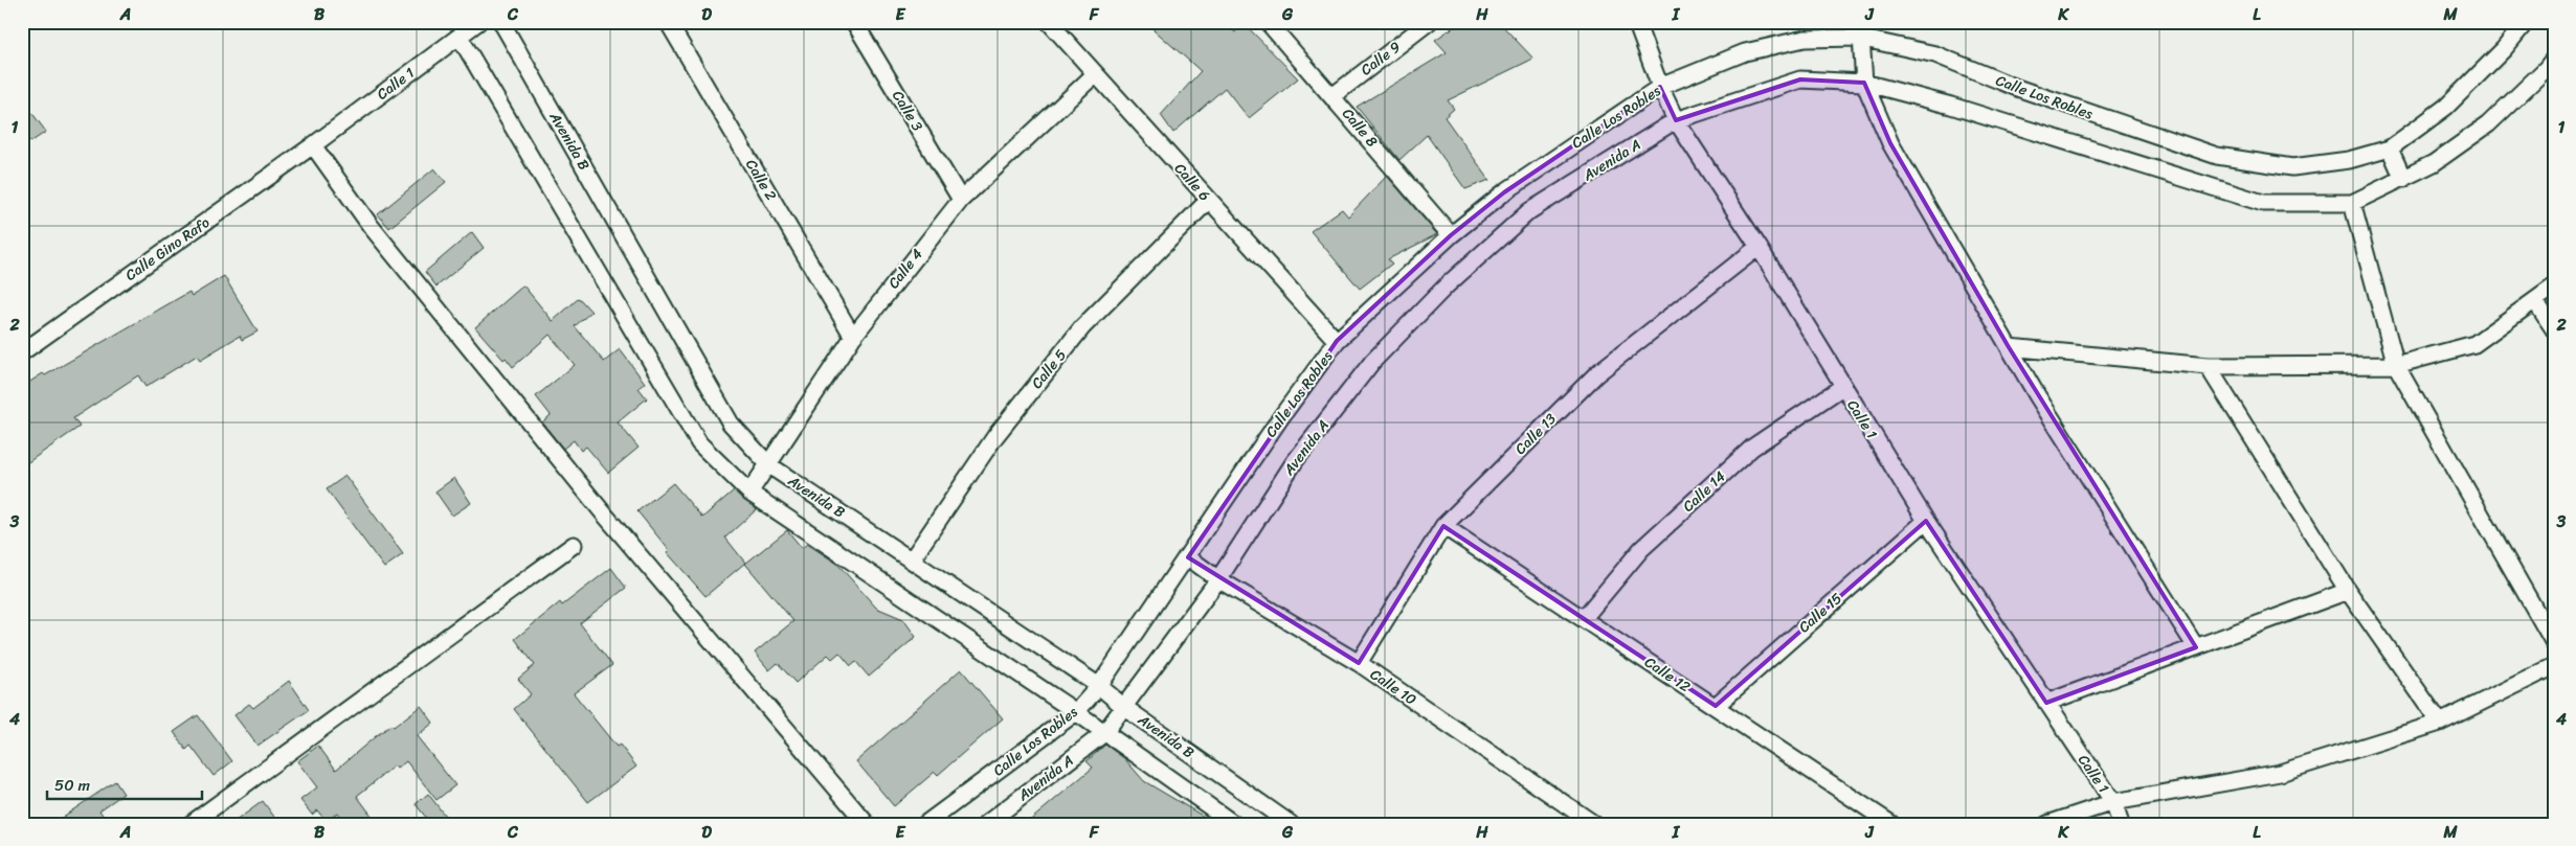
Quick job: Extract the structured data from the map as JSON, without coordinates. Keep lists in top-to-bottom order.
{
  "streets": {
    "street": [
      "Calle 9",
      "Calle 1",
      "Calle Los Robles",
      "Calle 3",
      "Calle 8",
      "Avenida B",
      "Avenida A",
      "Calle 2",
      "Calle 6",
      "Calle Gino Rafo",
      "Calle 4",
      "Calle 5",
      "Calle 13",
      "Calle 14",
      "Calle 15",
      "Calle 12",
      "Calle 10"
    ]
  },
  "crossings": [
    ["Calle 9", "Calle 8"],
    ["Calle 1", "Calle Los Robles"],
    ["Calle 1", "Avenida A"],
    ["Calle 1", "Calle Gino Rafo"],
    ["Calle 1", "Calle 13"],
    ["Calle 1", "Calle 14"],
    ["Calle 1", "Calle 15"],
    ["Calle Los Robles", "Calle 8"],
    ["Calle Los Robles", "Avenida B"],
    ["Calle Los Robles", "Calle 6"],
    ["Calle Los Robles", "Calle 10"],
    ["Calle 3", "Calle 4"],
    ["Avenida B", "Avenida A"],
    ["Avenida B", "Calle 4"],
    ["Avenida B", "Calle 5"],
    ["Avenida A", "Calle 10"],
    ["Calle 2", "Calle 4"],
    ["Calle 6", "Calle 4"],
    ["Calle 6", "Calle 5"],
    ["Calle 13", "Calle 12"],
    ["Calle 13", "Calle 10"],
    ["Calle 14", "Calle 12"],
    ["Calle 15", "Calle 12"]
  ],
  "scale_bar": "50 m",
  "grid": {
    "columns": [
      "A",
      "B",
      "C",
      "D",
      "E",
      "F",
      "G",
      "H",
      "I",
      "J",
      "K",
      "L",
      "M"
    ],
    "rows": [
      "1",
      "2",
      "3",
      "4"
    ]
  }
}
